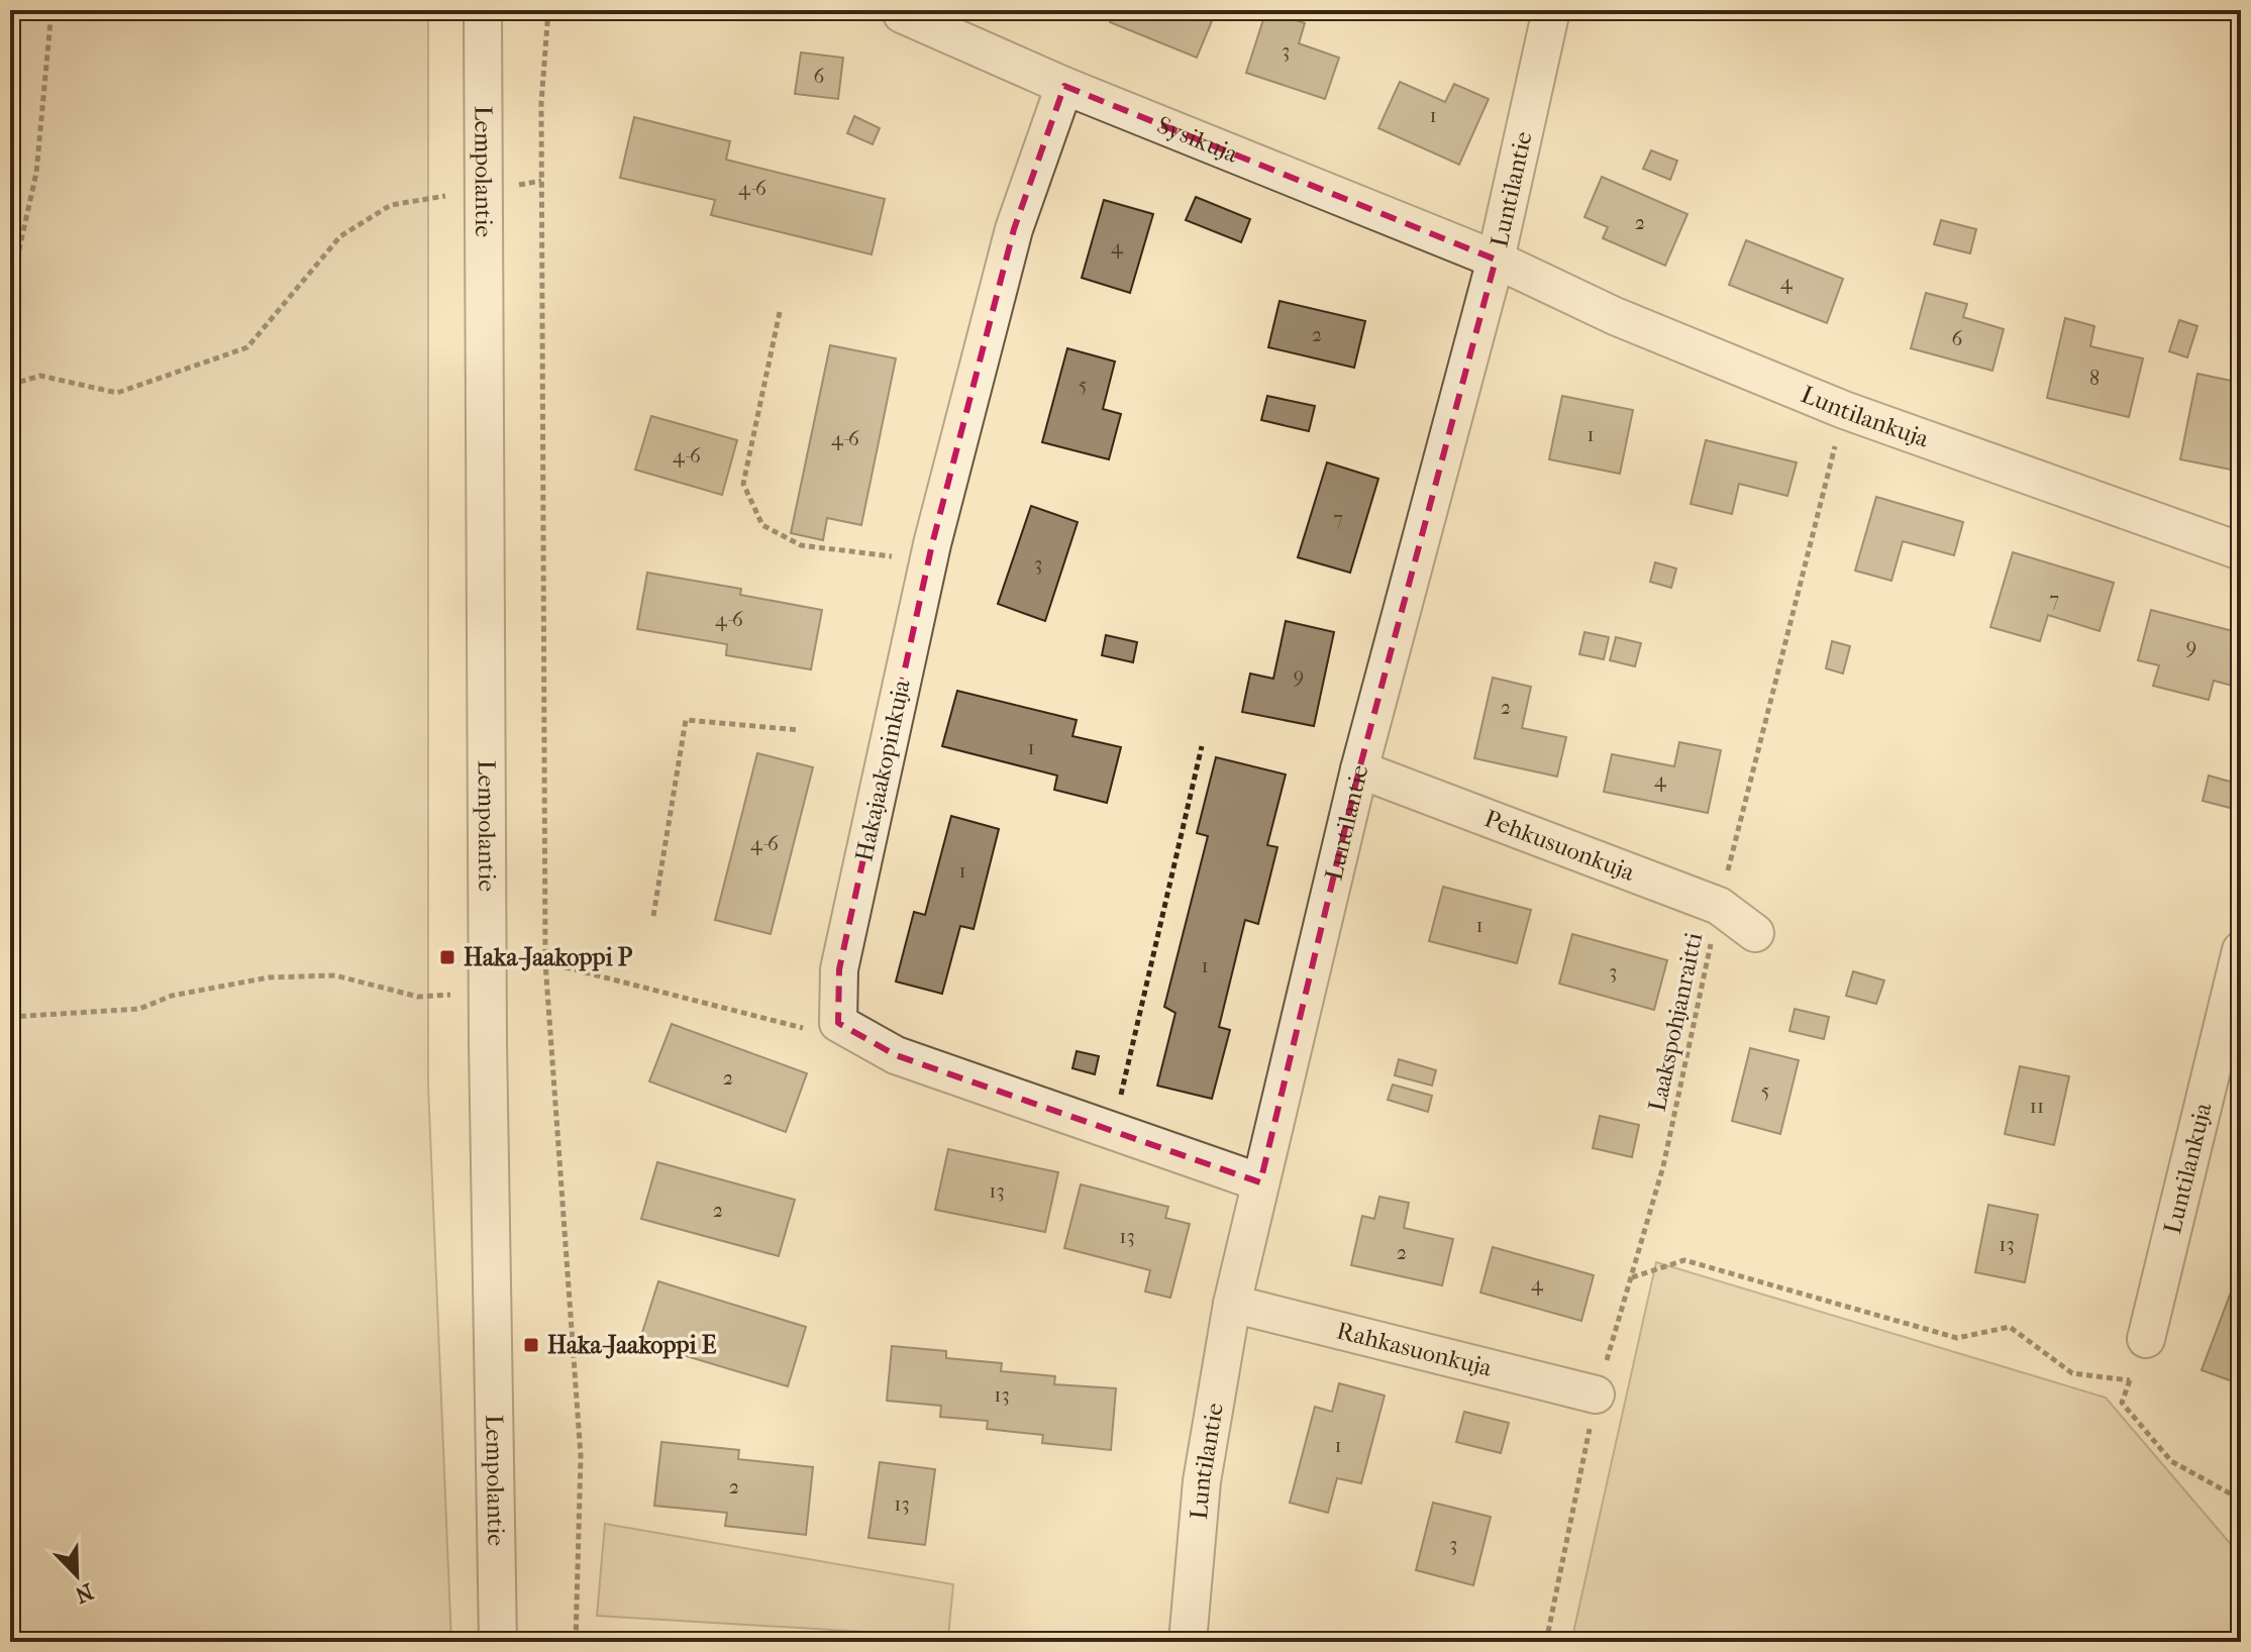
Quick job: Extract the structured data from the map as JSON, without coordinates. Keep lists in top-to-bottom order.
{
  "streets": {
    "street": [
      "Sysikuja",
      "Lempolantie",
      "Luntilantie",
      "Luntilankuja",
      "Hakajaakopinkuja",
      "Pehkusuonkuja",
      "Rahkasuonkuja"
    ],
    "path": ["Laakspohjanraitti"]
  },
  "crossings": [
    ["Sysikuja", "Luntilantie"],
    ["Sysikuja", "Luntilankuja"],
    ["Sysikuja", "Hakajaakopinkuja"],
    ["Luntilantie", "Luntilankuja"],
    ["Luntilantie", "Pehkusuonkuja"],
    ["Luntilantie", "Rahkasuonkuja"],
    ["Luntilankuja", "Laakspohjanraitti"],
    ["Pehkusuonkuja", "Laakspohjanraitti"],
    ["Laakspohjanraitti", "Rahkasuonkuja"]
  ],
  "places": {
    "transit": ["Haka-Jaakoppi P", "Haka-Jaakoppi E"]
  },
  "house_numbers": [
    "3",
    "6",
    "1",
    "4-6",
    "2",
    "4",
    "4",
    "2",
    "6",
    "8",
    "5",
    "1",
    "4-6",
    "4-6",
    "7",
    "3",
    "7",
    "4-6",
    "9",
    "9",
    "2",
    "1",
    "4",
    "4-6",
    "1",
    "1",
    "1",
    "3",
    "2",
    "5",
    "11",
    "13",
    "2",
    "13",
    "13",
    "2",
    "4",
    "13",
    "1",
    "2",
    "13",
    "3"
  ],
  "north": "bottom right"
}
